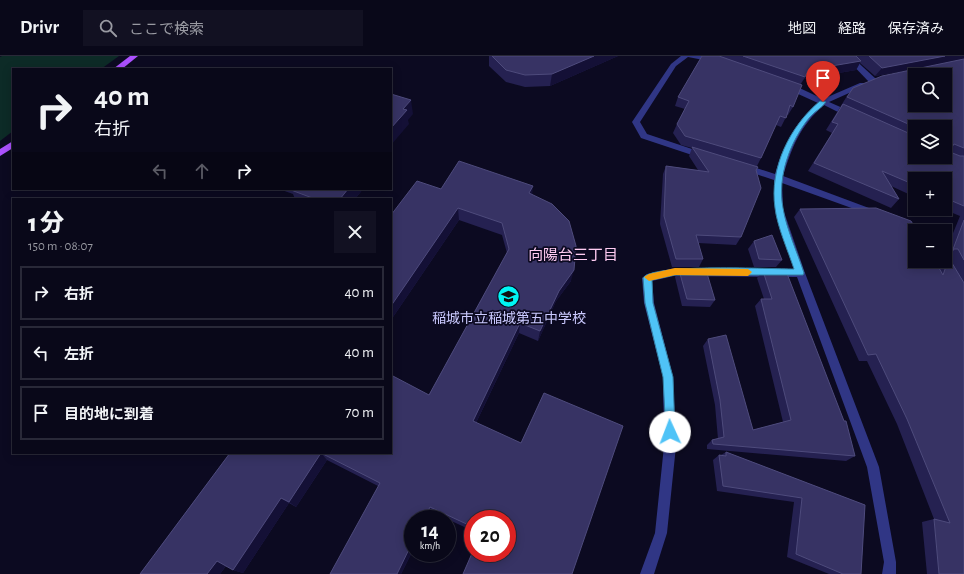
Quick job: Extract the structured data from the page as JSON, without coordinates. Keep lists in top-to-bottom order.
{
  "districts": ["向陽台三丁目"],
  "places": {
    "school or university": ["稲城市立稲城第五中学校"]
  },
  "page": {
    "header": "Drivr",
    "search": "ここで検索",
    "nav": ["地図", "経路", "保存済み"],
    "map_buttons": ["+", "−"],
    "turn": ["40 m", "右折"],
    "heading": ["1 分", "150 m · 08:07"],
    "list": [
      {
        "name": "右折",
        "value": "40 m"
      },
      {
        "name": "左折",
        "value": "40 m"
      },
      {
        "name": "目的地に到着",
        "value": "70 m"
      }
    ],
    "speed": "14 km/h",
    "limit": "20"
  }
}
